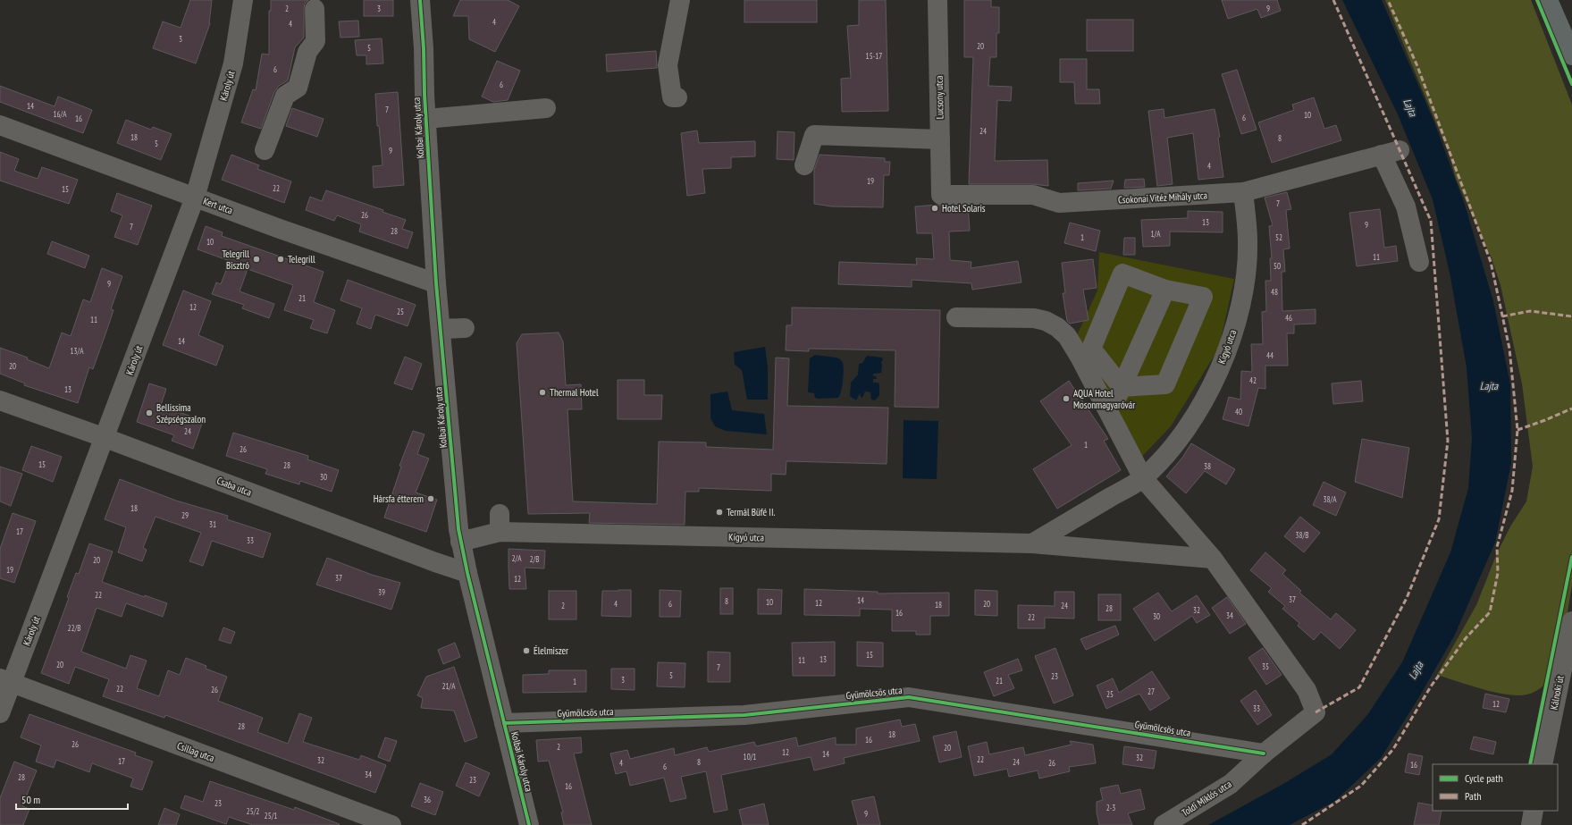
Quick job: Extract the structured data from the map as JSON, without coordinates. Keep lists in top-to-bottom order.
{
  "streets": {
    "street": [
      "Károly út",
      "Lucsony utca",
      "Kolbai Károly utca",
      "Csokonai Vitéz Mihály utca",
      "Kert utca",
      "Kígyó utca",
      "Csaba utca",
      "Gyümölcsös utca",
      "Kálnoki út",
      "Csillag utca",
      "Toldi Miklós utca"
    ]
  },
  "crossings": [
    ["Károly út", "Kert utca"],
    ["Károly út", "Csaba utca"],
    ["Károly út", "Csillag utca"],
    ["Lucsony utca", "Csokonai Vitéz Mihály utca"],
    ["Kolbai Károly utca", "Kert utca"],
    ["Kolbai Károly utca", "Kígyó utca"],
    ["Kolbai Károly utca", "Csaba utca"],
    ["Kolbai Károly utca", "Gyümölcsös utca"],
    ["Csokonai Vitéz Mihály utca", "Kígyó utca"],
    ["Gyümölcsös utca", "Toldi Miklós utca"]
  ],
  "water": ["Lajta"],
  "places": [
    "Hotel Solaris",
    "Telegrill Bisztró",
    "Telegrill",
    "Thermal Hotel",
    "AQUA Hotel Mosonmagyaróvár",
    "Bellissima Szépségszalon",
    "Hársfa étterem",
    "Termál Büfé II.",
    "Élelmiszer"
  ],
  "house_numbers": [
    "2",
    "3",
    "9",
    "4",
    "4",
    "3",
    "20",
    "5",
    "15-17",
    "6",
    "6",
    "14",
    "7",
    "16/A",
    "10",
    "6",
    "16",
    "24",
    "18",
    "8",
    "5",
    "9",
    "4",
    "19",
    "22",
    "15",
    "7",
    "26",
    "13",
    "9",
    "7",
    "28",
    "1/A",
    "1",
    "52",
    "10",
    "11",
    "50",
    "9",
    "48",
    "21",
    "12",
    "25",
    "46",
    "11",
    "14",
    "13/A",
    "44",
    "20",
    "42",
    "13",
    "40",
    "24",
    "1",
    "26",
    "15",
    "28",
    "38",
    "30",
    "38/A",
    "18",
    "29",
    "31",
    "17",
    "38/B",
    "33",
    "2/A",
    "2/B",
    "20",
    "19",
    "37",
    "12",
    "39",
    "22",
    "37",
    "14",
    "8",
    "10",
    "12",
    "4",
    "6",
    "20",
    "18",
    "2",
    "24",
    "28",
    "32",
    "16",
    "34",
    "30",
    "22",
    "22/B",
    "15",
    "13",
    "11",
    "20",
    "35",
    "7",
    "5",
    "23",
    "3",
    "21",
    "1",
    "21/A",
    "22",
    "26",
    "27",
    "25",
    "12",
    "33",
    "28",
    "18",
    "16",
    "26",
    "2",
    "20",
    "12",
    "14",
    "10/1",
    "32",
    "22",
    "32",
    "17",
    "8",
    "24",
    "4",
    "26",
    "16",
    "6",
    "34",
    "28",
    "23",
    "16",
    "36",
    "23",
    "2-3",
    "25/2",
    "9",
    "25/1"
  ],
  "legend": ["Cycle path", "Path"],
  "scale_bar": "50 m"
}
